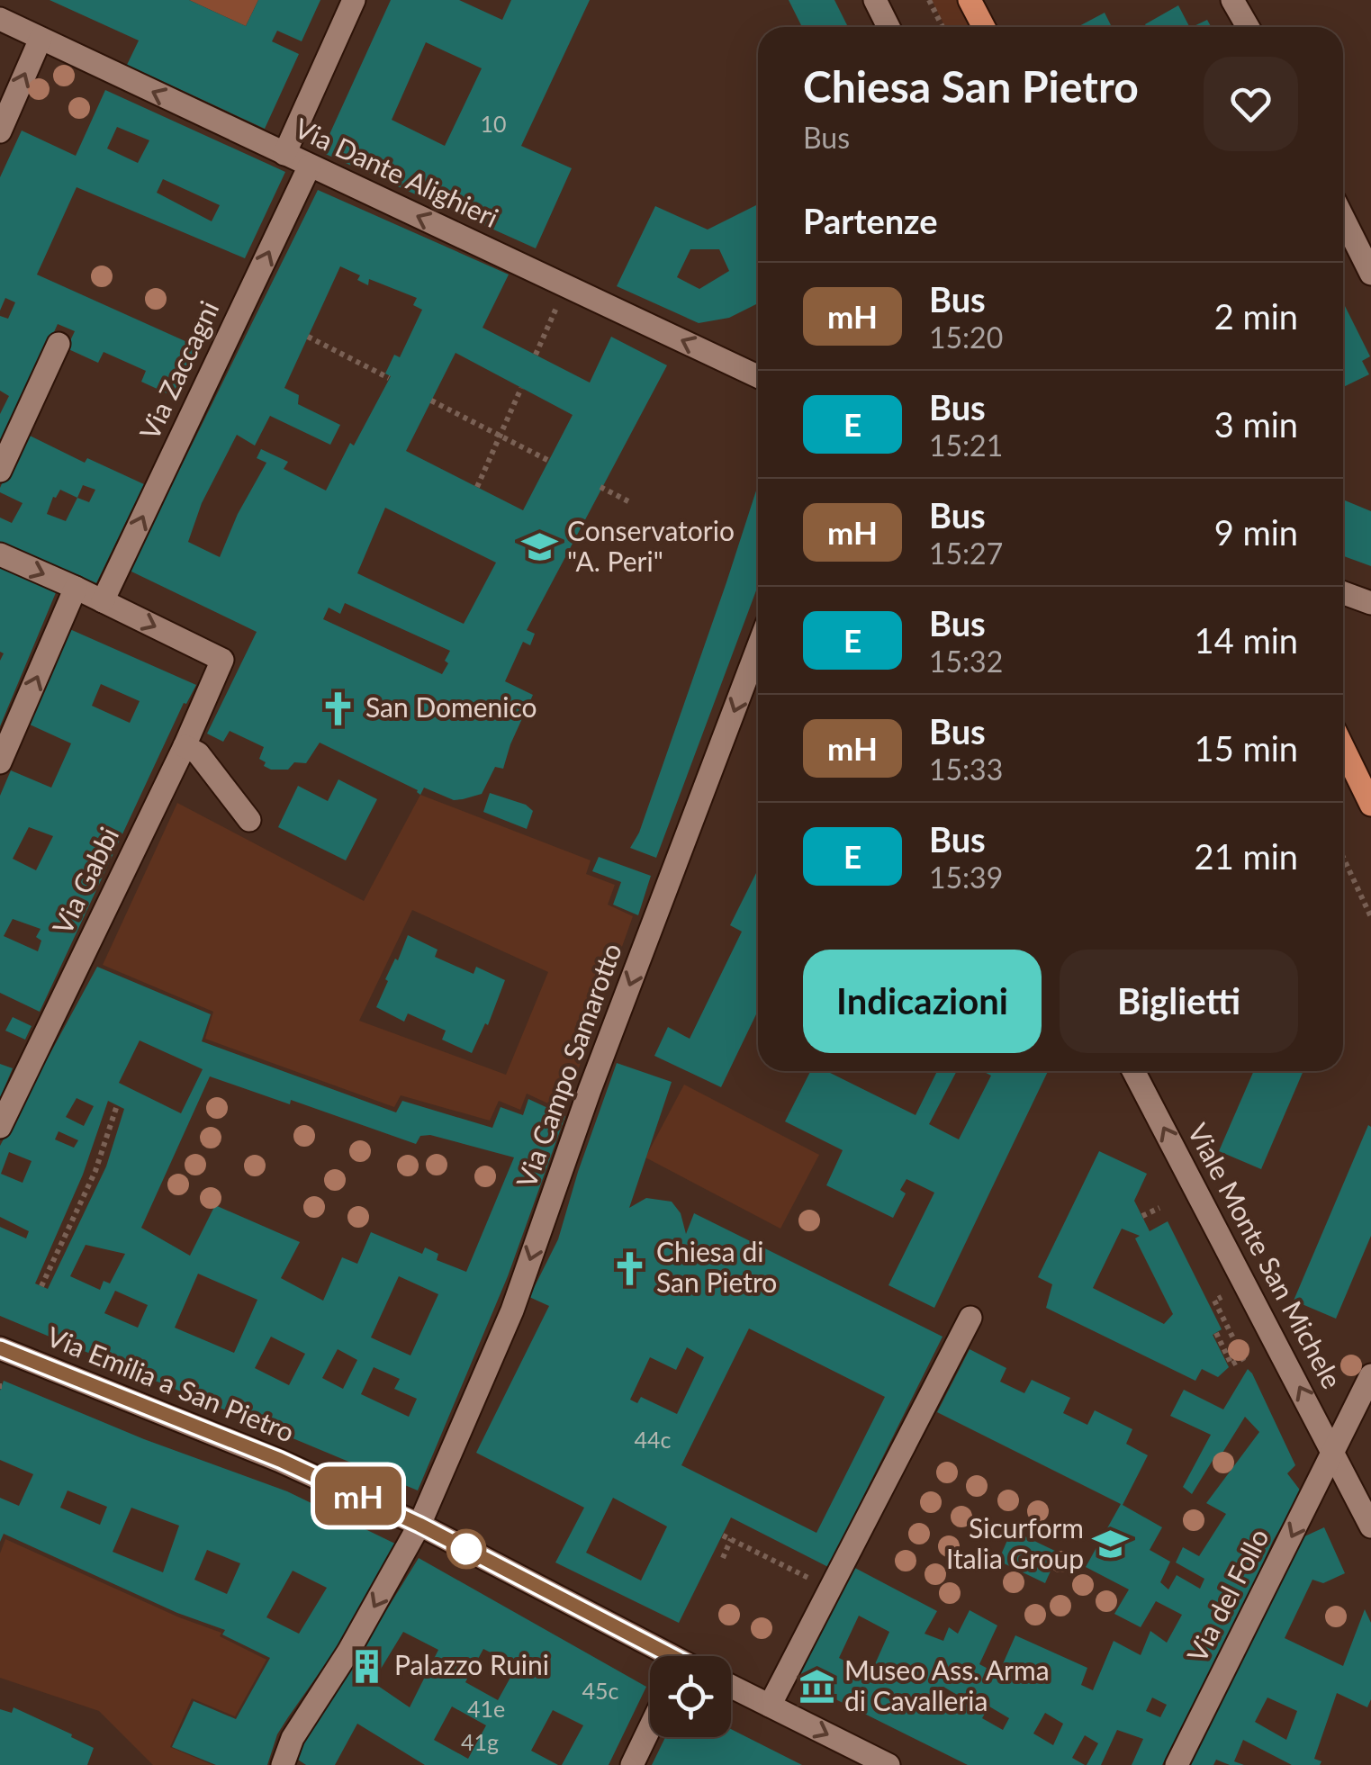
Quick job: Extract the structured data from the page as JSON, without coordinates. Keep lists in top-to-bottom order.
{
  "streets": {
    "street": [
      "Via Dante Alighieri",
      "Via Zaccagni",
      "Via Gabbi",
      "Via Campo Samarotto",
      "Viale Monte San Michele",
      "Via Emilia a San Pietro",
      "Via del Follo"
    ]
  },
  "crossings": [
    ["Via Dante Alighieri", "Via Zaccagni"],
    ["Via Zaccagni", "Via Gabbi"],
    ["Via Campo Samarotto", "Via Emilia a San Pietro"],
    ["Viale Monte San Michele", "Via del Follo"]
  ],
  "one_way": [
    "Via Dante Alighieri",
    "Via Zaccagni",
    "Via Campo Samarotto",
    "Viale Monte San Michele",
    "Via del Follo"
  ],
  "places": {
    "school or university": ["Conservatorio \"A. Peri\"", "Sicurform Italia Group"],
    "church": ["San Domenico", "Chiesa di San Pietro"],
    "building": ["Palazzo Ruini"],
    "museum": ["Museo Ass. Arma di Cavalleria"]
  },
  "lines": ["bus line mH"],
  "house_numbers": [
    "10",
    "44c",
    "45c",
    "41e",
    "41g"
  ],
  "page": {
    "on_map": "mH",
    "heading": [
      ["Chiesa San Pietro", "Bus"],
      "Partenze"
    ],
    "list": [
      {
        "mark": "mH",
        "name": "Bus",
        "note": "15:20",
        "value": "2 min"
      },
      {
        "mark": "E",
        "name": "Bus",
        "note": "15:21",
        "value": "3 min"
      },
      {
        "mark": "mH",
        "name": "Bus",
        "note": "15:27",
        "value": "9 min"
      },
      {
        "mark": "E",
        "name": "Bus",
        "note": "15:32",
        "value": "14 min"
      },
      {
        "mark": "mH",
        "name": "Bus",
        "note": "15:33",
        "value": "15 min"
      },
      {
        "mark": "E",
        "name": "Bus",
        "note": "15:39",
        "value": "21 min"
      }
    ],
    "buttons": ["Indicazioni", "Biglietti"]
  }
}
